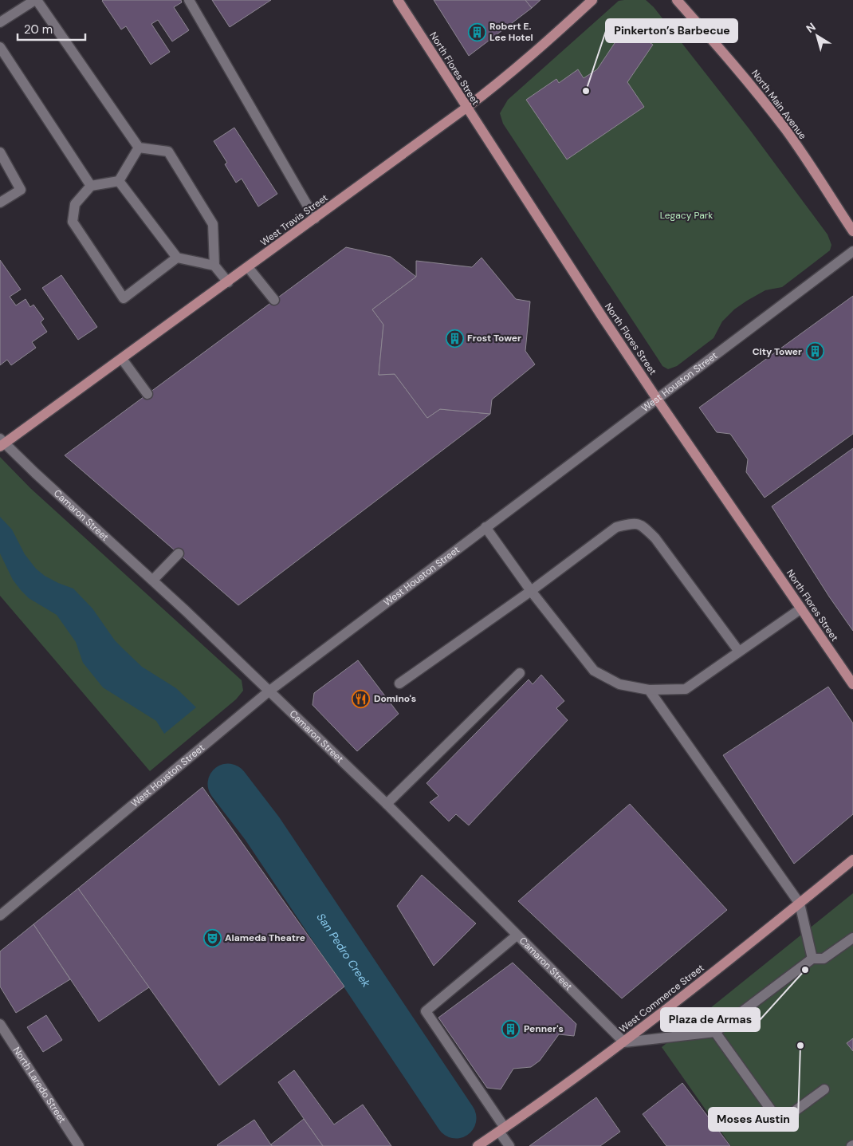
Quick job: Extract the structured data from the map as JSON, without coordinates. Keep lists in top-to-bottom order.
{
  "streets": {
    "main road": [
      "North Flores Street",
      "North Main Avenue",
      "West Travis Street",
      "West Commerce Street"
    ],
    "street": ["West Houston Street", "Camaron Street", "North Laredo Street"]
  },
  "crossings": [
    ["North Flores Street", "West Travis Street"],
    ["North Flores Street", "West Houston Street"],
    ["West Travis Street", "Camaron Street"],
    ["West Houston Street", "Camaron Street"],
    ["Camaron Street", "West Commerce Street"]
  ],
  "water": ["San Pedro Creek"],
  "parks": ["Legacy Park"],
  "places": {
    "building": [
      "Robert E. Lee Hotel",
      "Frost Tower",
      "City Tower",
      "Penner's"
    ],
    "other": ["Pinkerton’s Barbecue", "Plaza de Armas", "Moses Austin"],
    "restaurant": ["Domino's"],
    "theatre": ["Alameda Theatre"]
  },
  "scale_bar": "20 m",
  "north": "top left"
}
